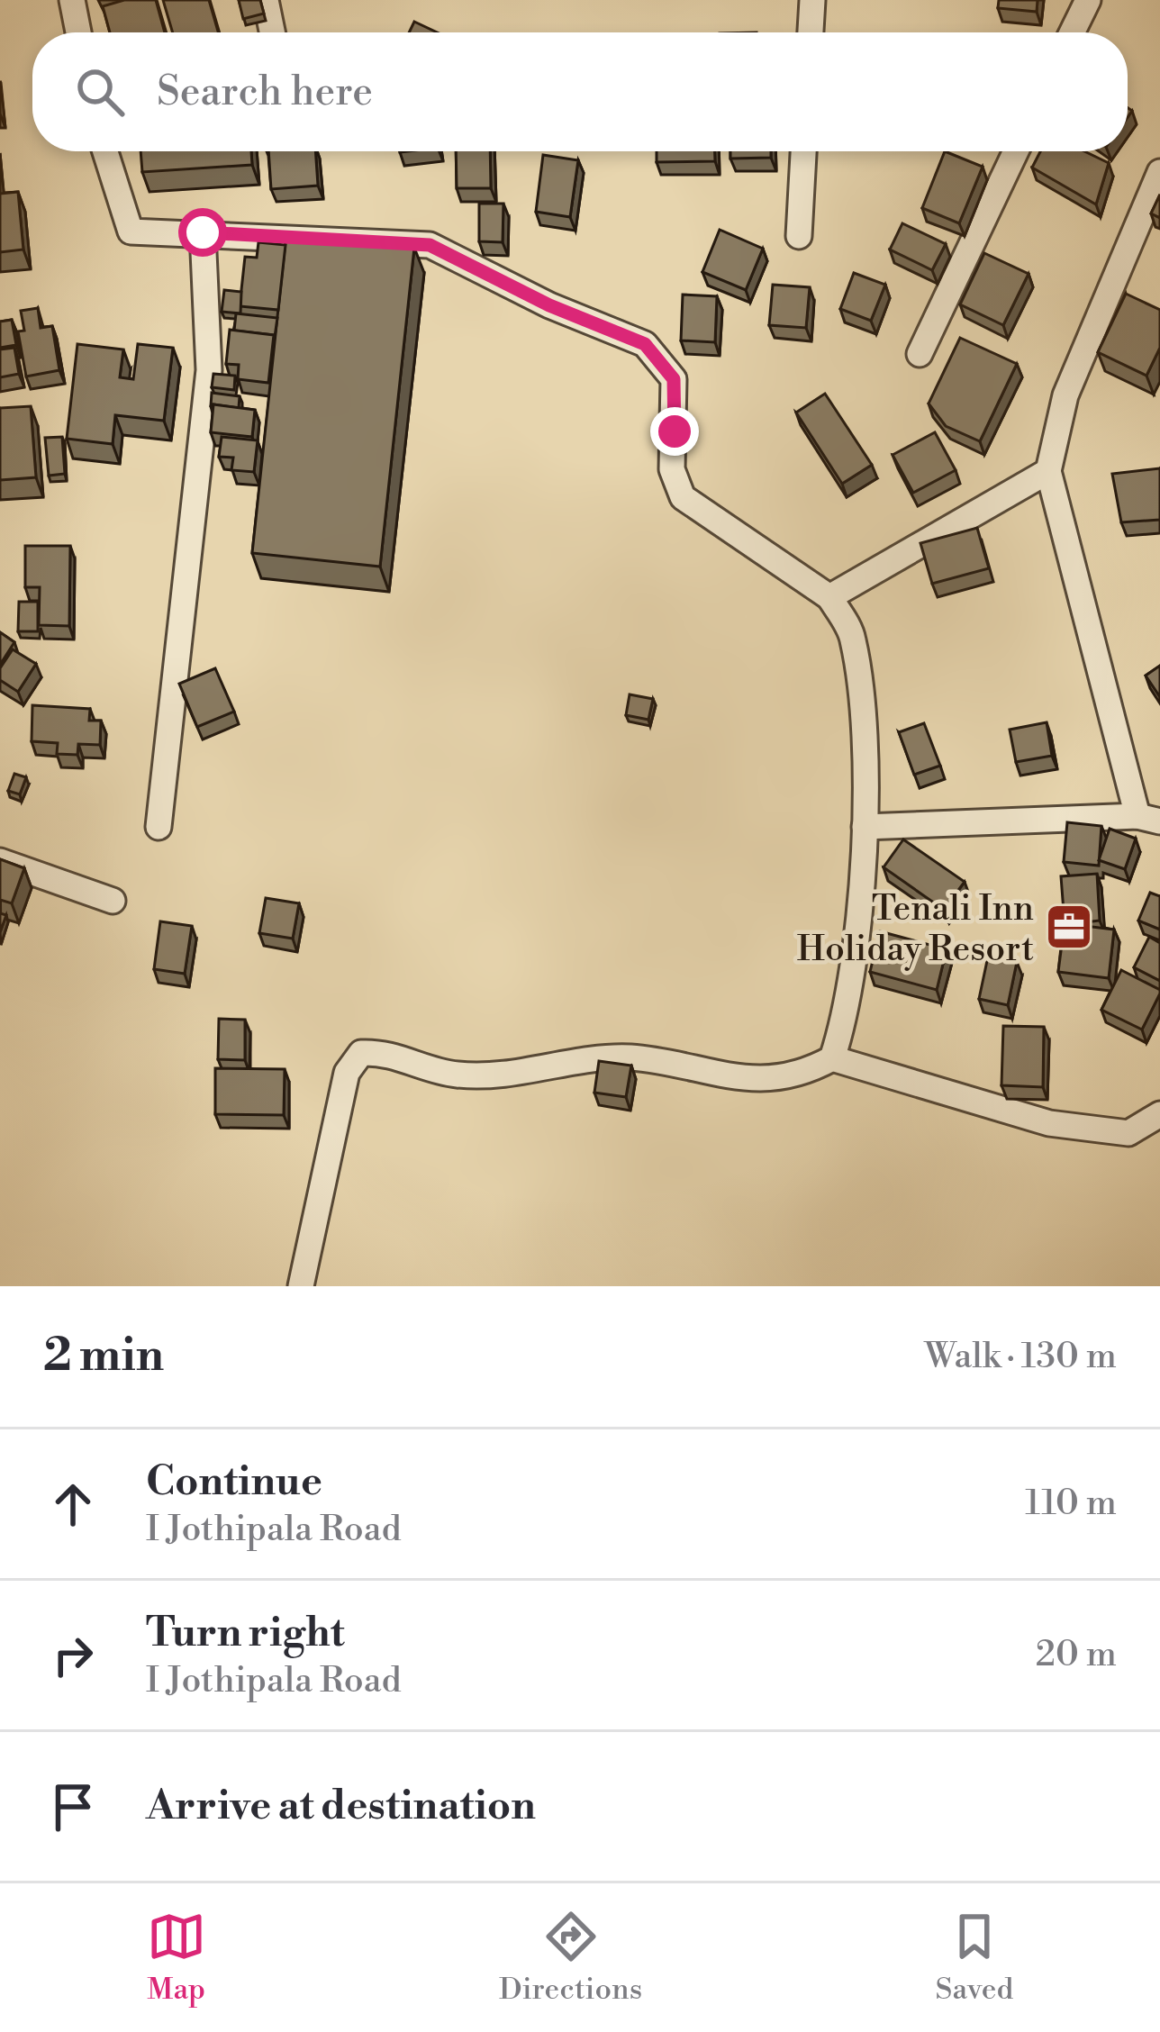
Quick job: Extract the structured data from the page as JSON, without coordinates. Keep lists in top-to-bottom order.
{
  "places": {
    "office": ["Tenali Inn Holiday Resort"]
  },
  "page": {
    "search": "Search here",
    "heading": ["2 min", "Walk · 130 m"],
    "list": [
      ["Continue", "I Jothipala Road", "110 m"],
      ["Turn right", "I Jothipala Road", "20 m"],
      "Arrive at destination"
    ],
    "nav": ["Map", "Directions", "Saved"]
  }
}
